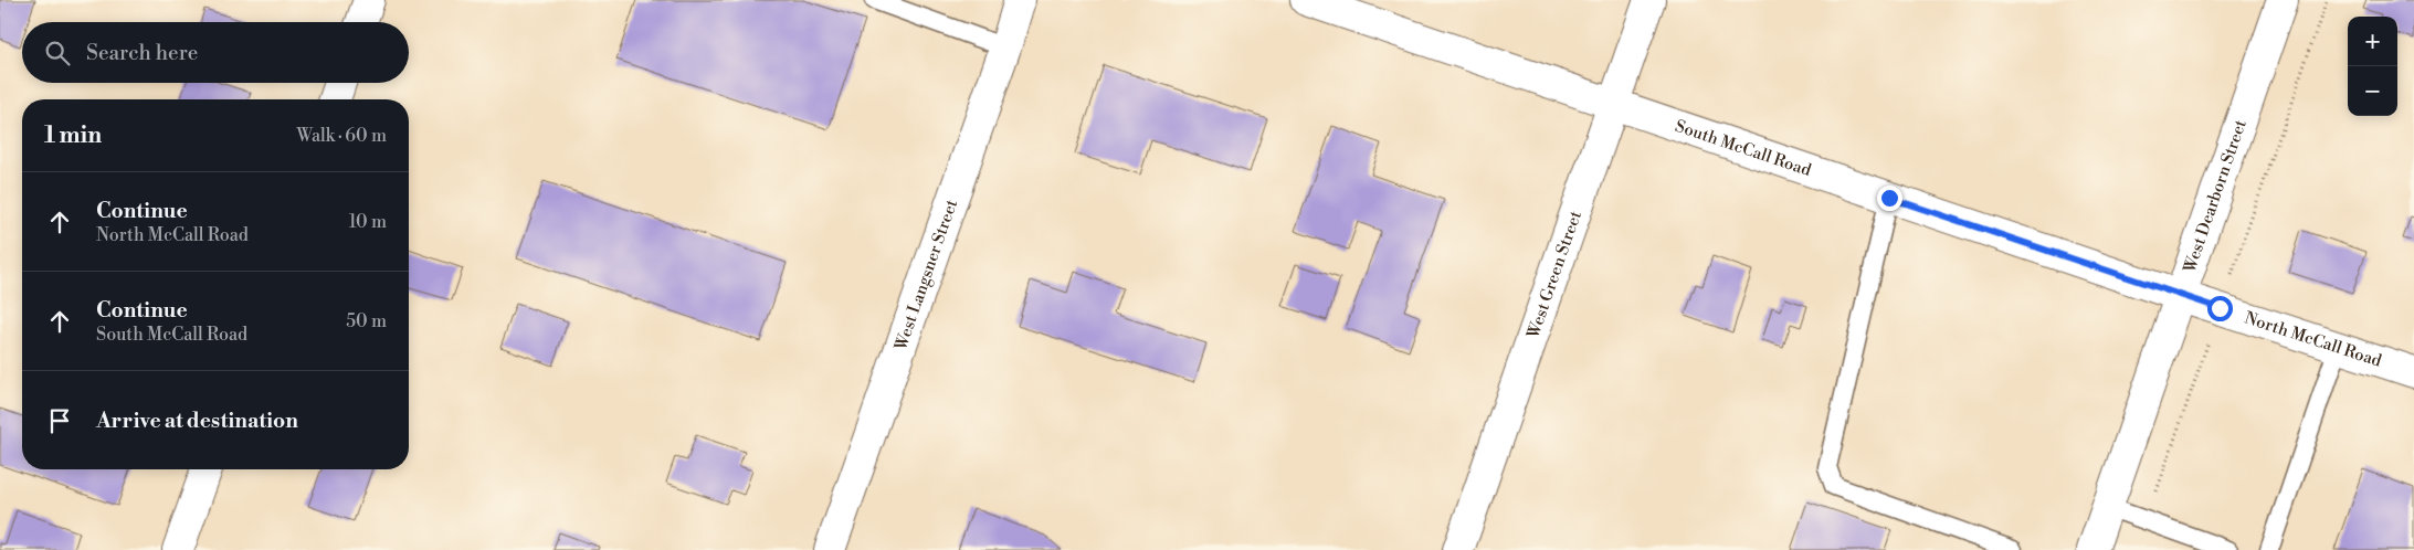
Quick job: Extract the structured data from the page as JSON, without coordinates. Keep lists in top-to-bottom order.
{
  "streets": {
    "street": [
      "South McCall Road",
      "West Dearborn Street",
      "West Langsner Street",
      "West Green Street",
      "North McCall Road"
    ]
  },
  "crossings": [
    ["South McCall Road", "West Dearborn Street"],
    ["South McCall Road", "West Green Street"],
    ["South McCall Road", "North McCall Road"],
    ["West Dearborn Street", "North McCall Road"]
  ],
  "page": {
    "map_buttons": ["+", "−"],
    "search": "Search here",
    "heading": ["1 min", "Walk · 60 m"],
    "list": [
      ["Continue", "North McCall Road", "10 m"],
      ["Continue", "South McCall Road", "50 m"],
      "Arrive at destination"
    ]
  }
}
